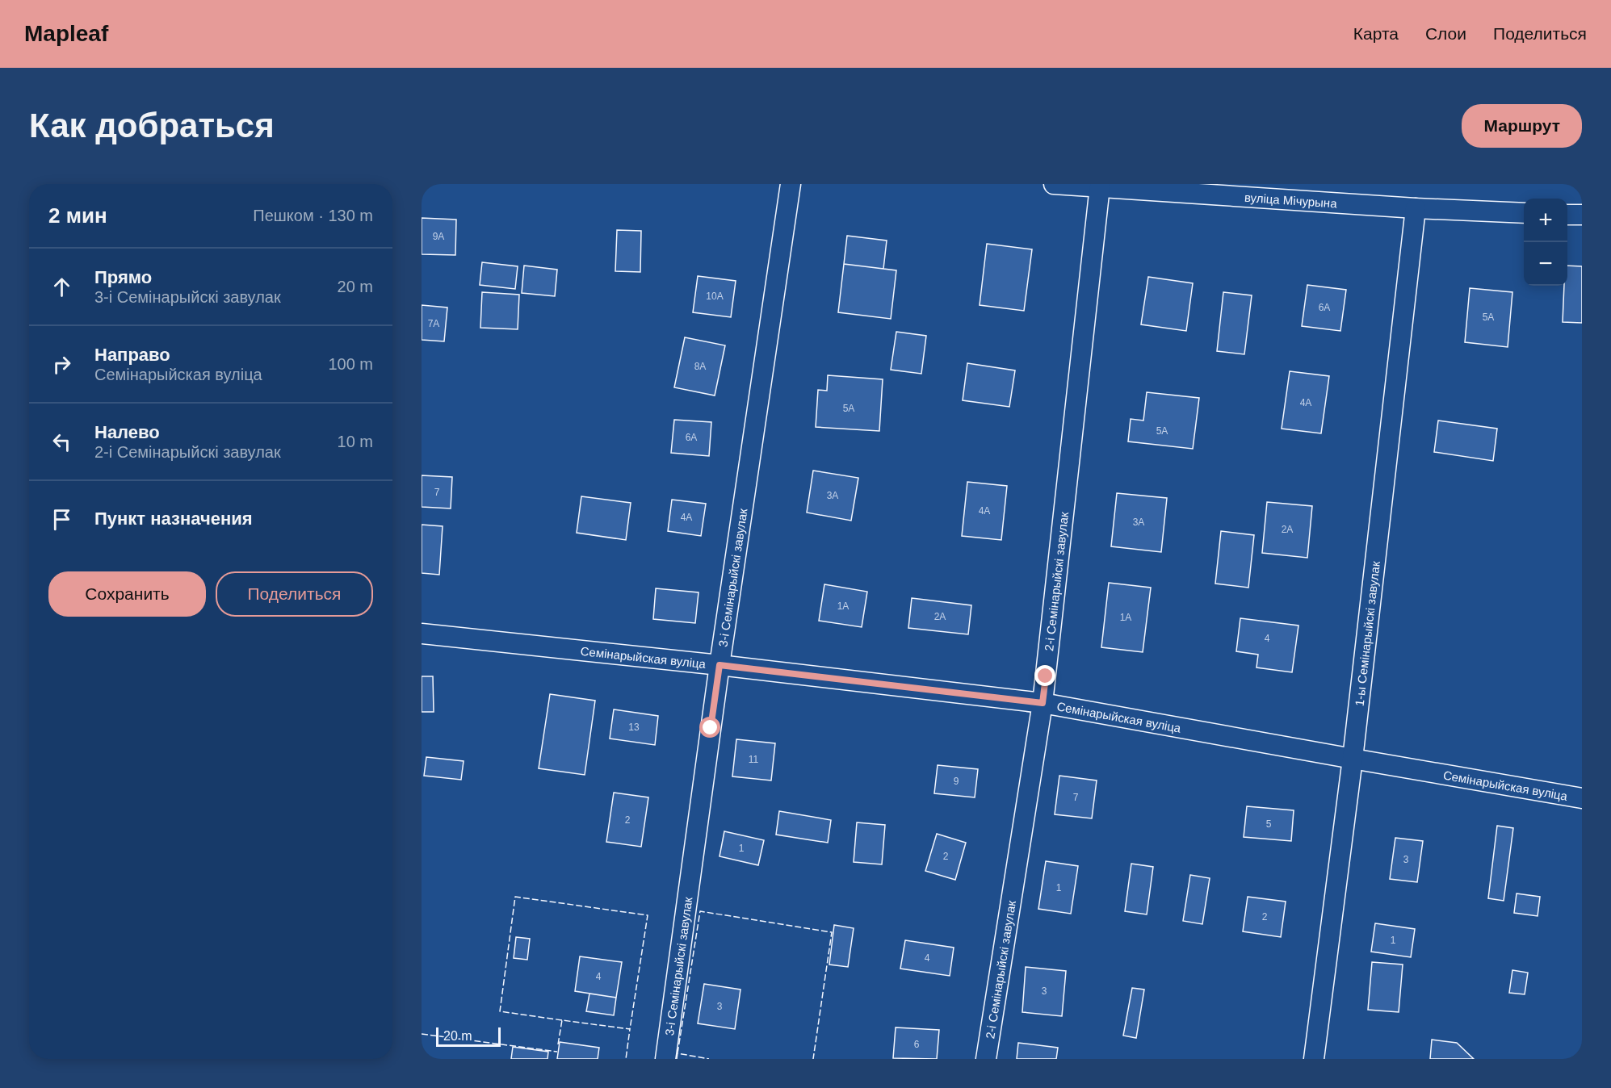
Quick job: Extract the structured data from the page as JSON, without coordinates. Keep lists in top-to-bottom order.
{
  "streets": {
    "street": [
      "вуліца Мічурына",
      "3-і Семінарыйскі завулак",
      "2-і Семінарыйскі завулак",
      "1-ы Семінарыйскі завулак",
      "Семінарыйская вуліца"
    ]
  },
  "crossings": [
    ["вуліца Мічурына", "2-і Семінарыйскі завулак"],
    ["вуліца Мічурына", "1-ы Семінарыйскі завулак"],
    ["3-і Семінарыйскі завулак", "Семінарыйская вуліца"],
    ["2-і Семінарыйскі завулак", "Семінарыйская вуліца"],
    ["1-ы Семінарыйскі завулак", "Семінарыйская вуліца"]
  ],
  "house_numbers": [
    "9А",
    "10А",
    "6А",
    "5А",
    "7А",
    "8А",
    "4А",
    "5А",
    "5А",
    "6А",
    "7",
    "3А",
    "4А",
    "4А",
    "3А",
    "2А",
    "1А",
    "2А",
    "1А",
    "4",
    "13",
    "11",
    "9",
    "7",
    "2",
    "5",
    "1",
    "2",
    "3",
    "1",
    "2",
    "1",
    "4",
    "4",
    "3",
    "3",
    "6"
  ],
  "scale_bar": "20 m",
  "page": {
    "header": "Mapleaf",
    "nav": ["Карта", "Слои", "Поделиться"],
    "buttons": [
      "Маршрут",
      ["Сохранить", "Поделиться"]
    ],
    "title": "Как добраться",
    "heading": ["2 мин", "Пешком · 130 m"],
    "map_buttons": ["+", "−"],
    "list": [
      ["Прямо", "3-і Семінарыйскі завулак", "20 m"],
      ["Направо", "Семінарыйская вуліца", "100 m"],
      ["Налево", "2-і Семінарыйскі завулак", "10 m"],
      "Пункт назначения"
    ],
    "scale": "20 m"
  }
}
